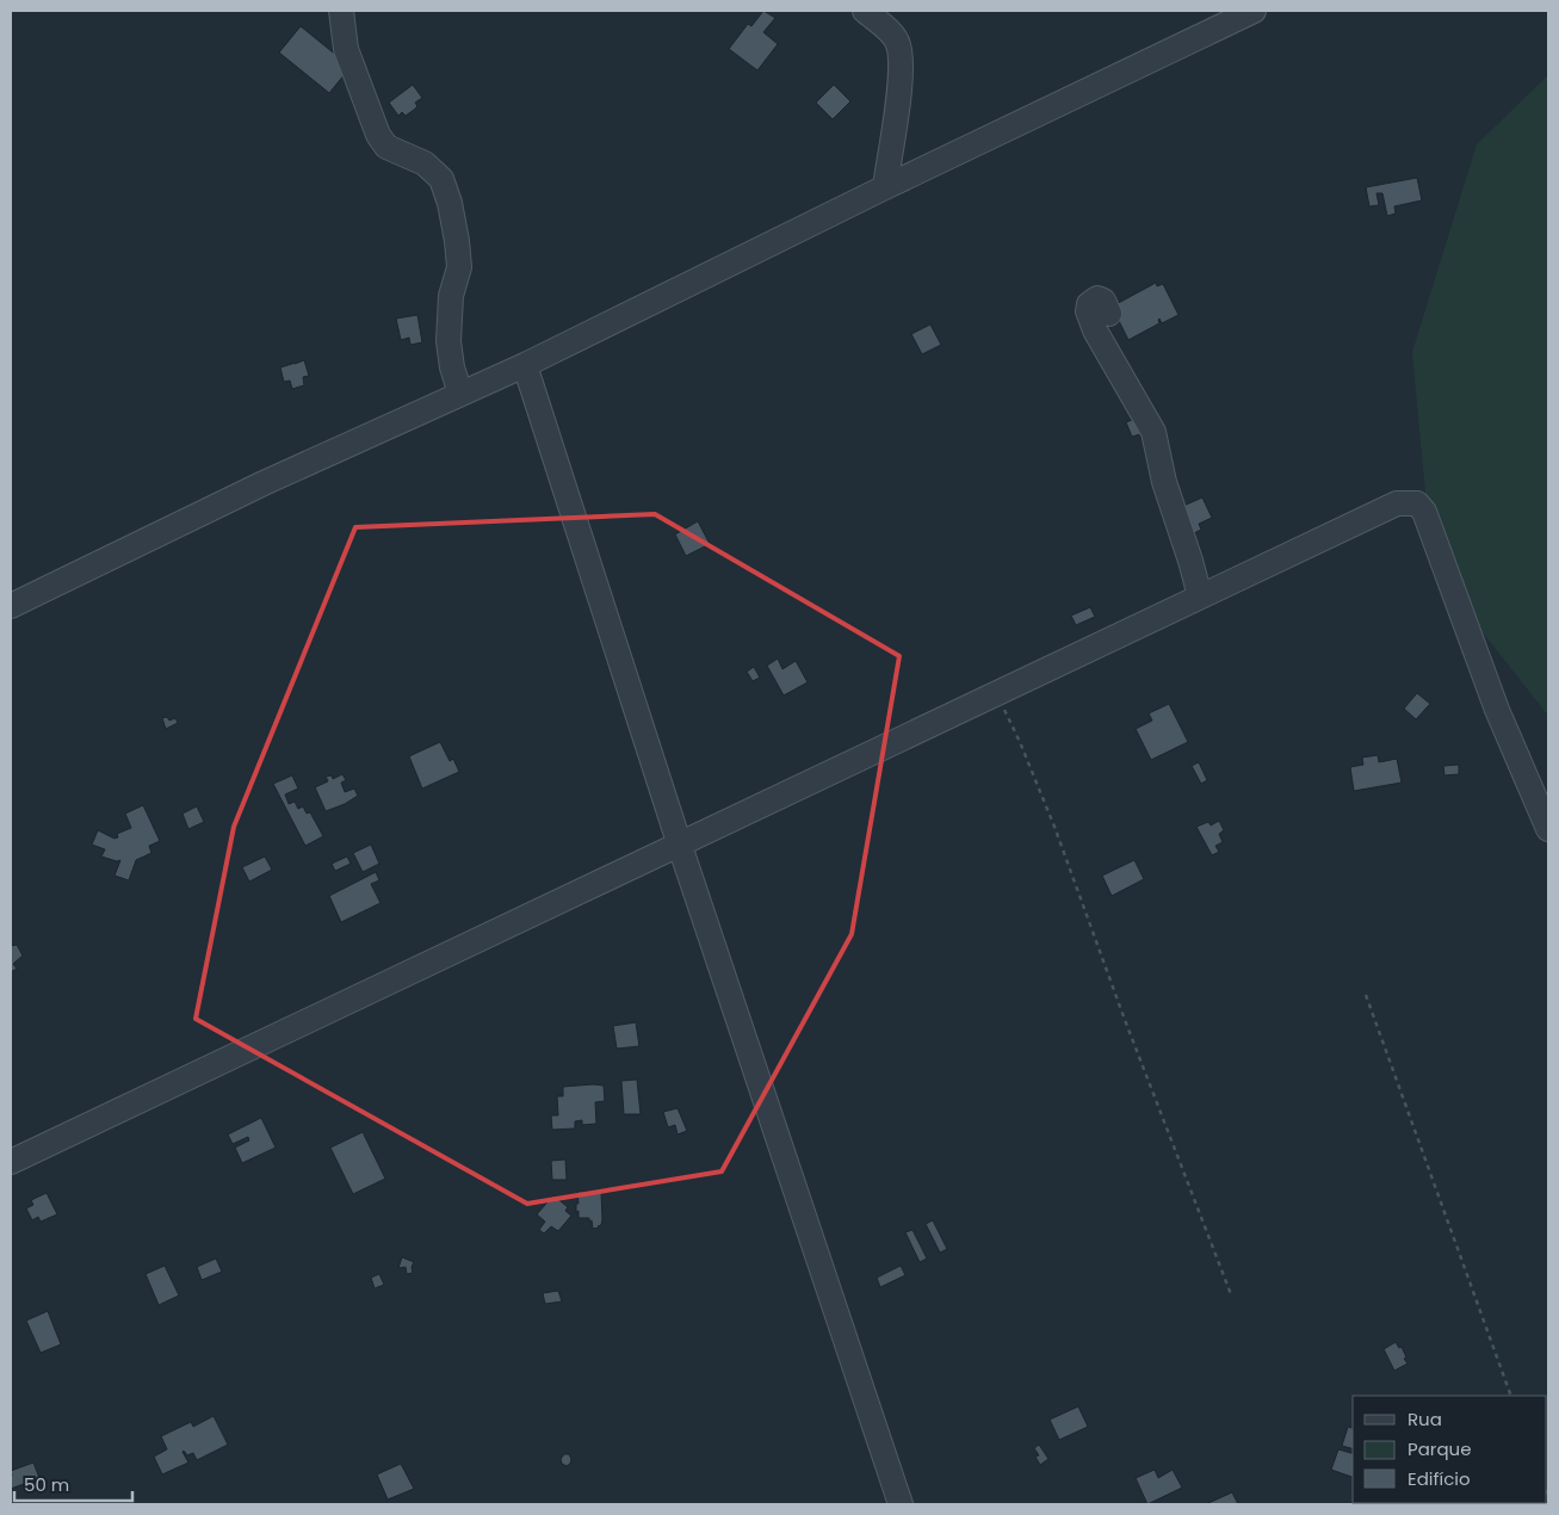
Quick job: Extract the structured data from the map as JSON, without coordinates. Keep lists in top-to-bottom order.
{
  "legend": ["Rua", "Parque", "Edifício"],
  "scale_bar": "50 m"
}
